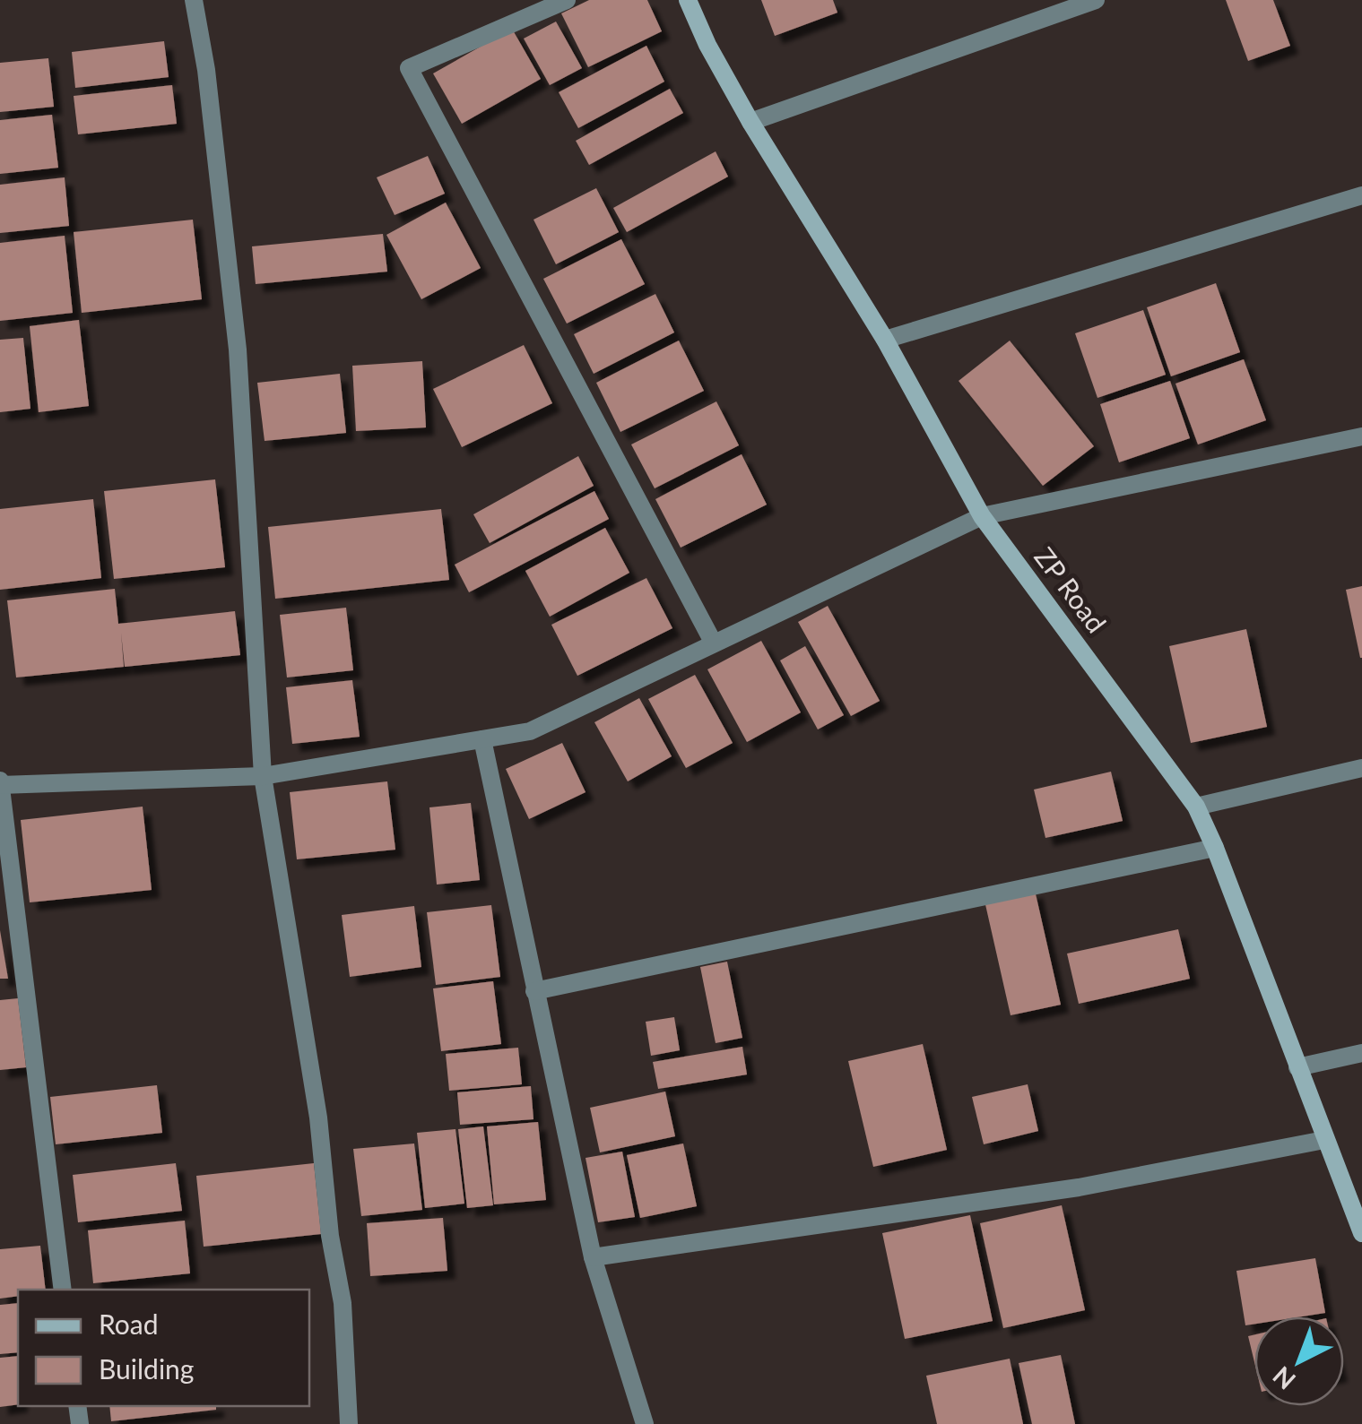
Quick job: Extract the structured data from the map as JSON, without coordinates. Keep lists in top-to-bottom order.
{
  "streets": {
    "street": ["ZP Road"]
  },
  "legend": ["Road", "Building"],
  "north": "bottom left"
}
